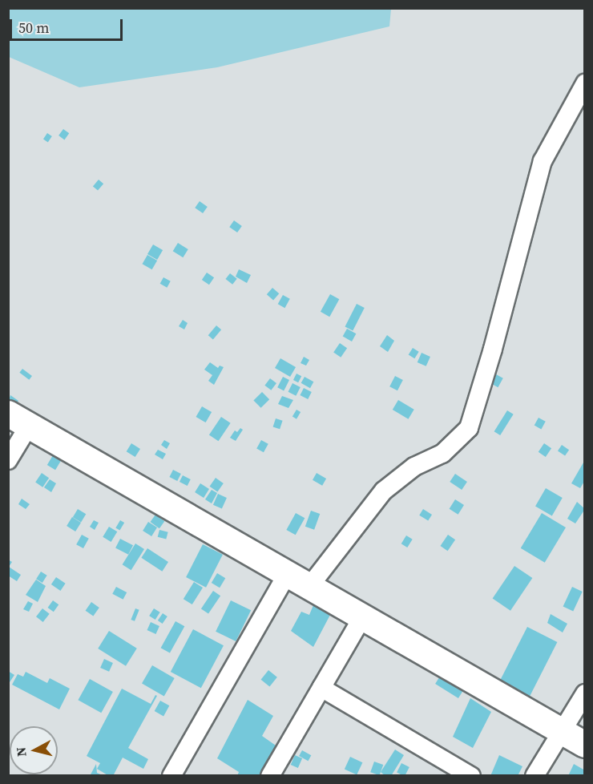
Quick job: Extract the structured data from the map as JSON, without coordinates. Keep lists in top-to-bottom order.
{
  "scale_bar": "50 m",
  "north": "left"
}
